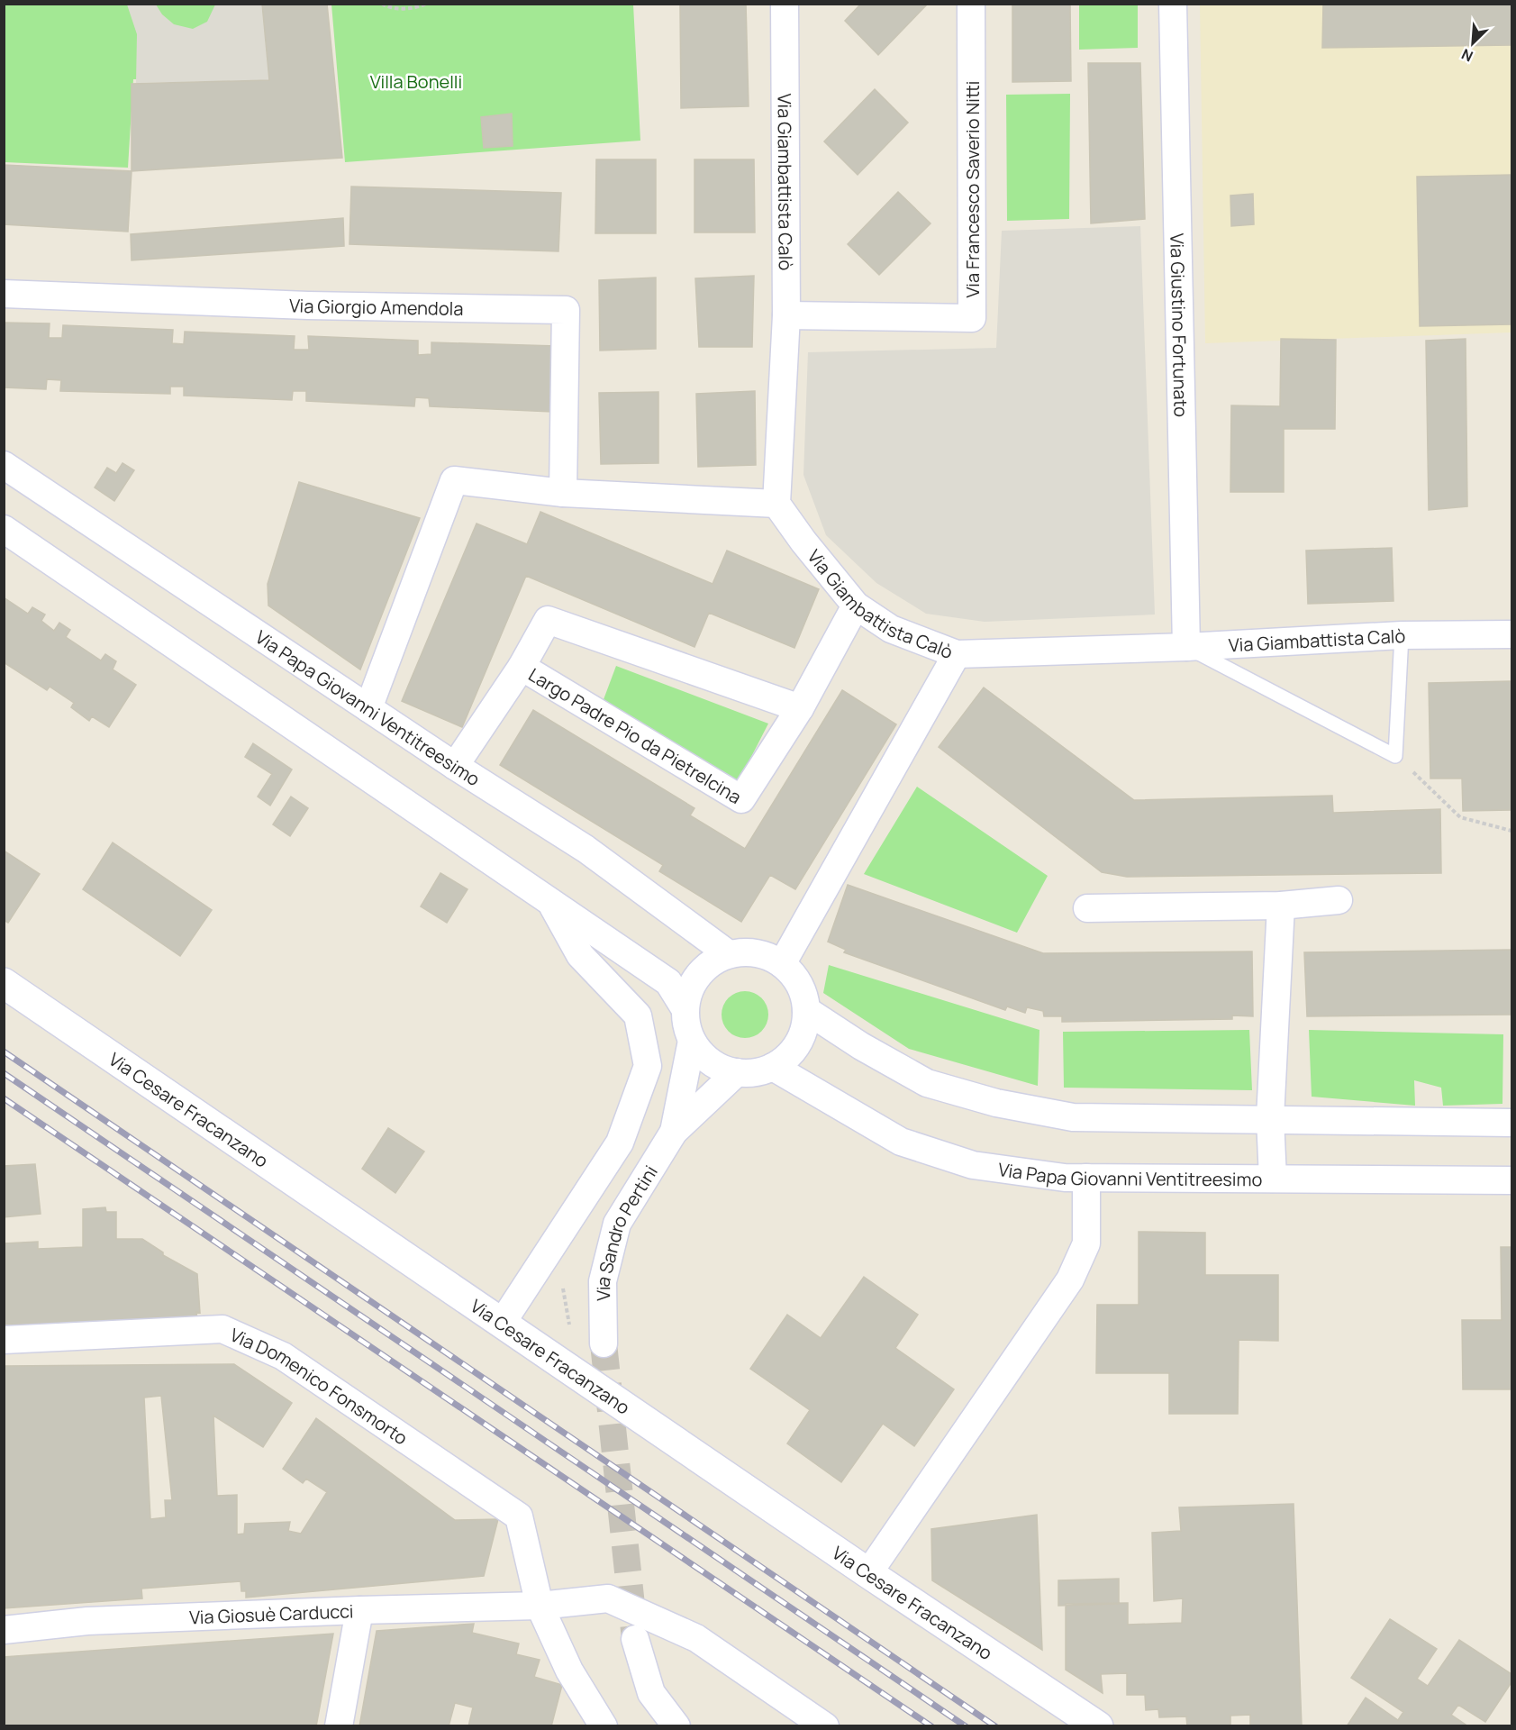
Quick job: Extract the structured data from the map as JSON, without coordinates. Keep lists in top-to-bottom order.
{
  "streets": {
    "street": [
      "Via Giambattista Calò",
      "Via Francesco Saverio Nitti",
      "Via Giorgio Amendola",
      "Via Giustino Fortunato",
      "Via Papa Giovanni Ventitreesimo",
      "Largo Padre Pio da Pietrelcina",
      "Via Cesare Fracanzano",
      "Via Sandro Pertini",
      "Via Domenico Fonsmorto",
      "Via Giosuè Carducci"
    ]
  },
  "crossings": [
    ["Via Giambattista Calò", "Via Francesco Saverio Nitti"],
    ["Via Giambattista Calò", "Via Giustino Fortunato"],
    ["Via Giambattista Calò", "Largo Padre Pio da Pietrelcina"],
    ["Via Papa Giovanni Ventitreesimo", "Largo Padre Pio da Pietrelcina"],
    ["Via Papa Giovanni Ventitreesimo", "Via Sandro Pertini"],
    ["Via Domenico Fonsmorto", "Via Giosuè Carducci"]
  ],
  "parks": ["Villa Bonelli"],
  "north": "bottom left"
}
